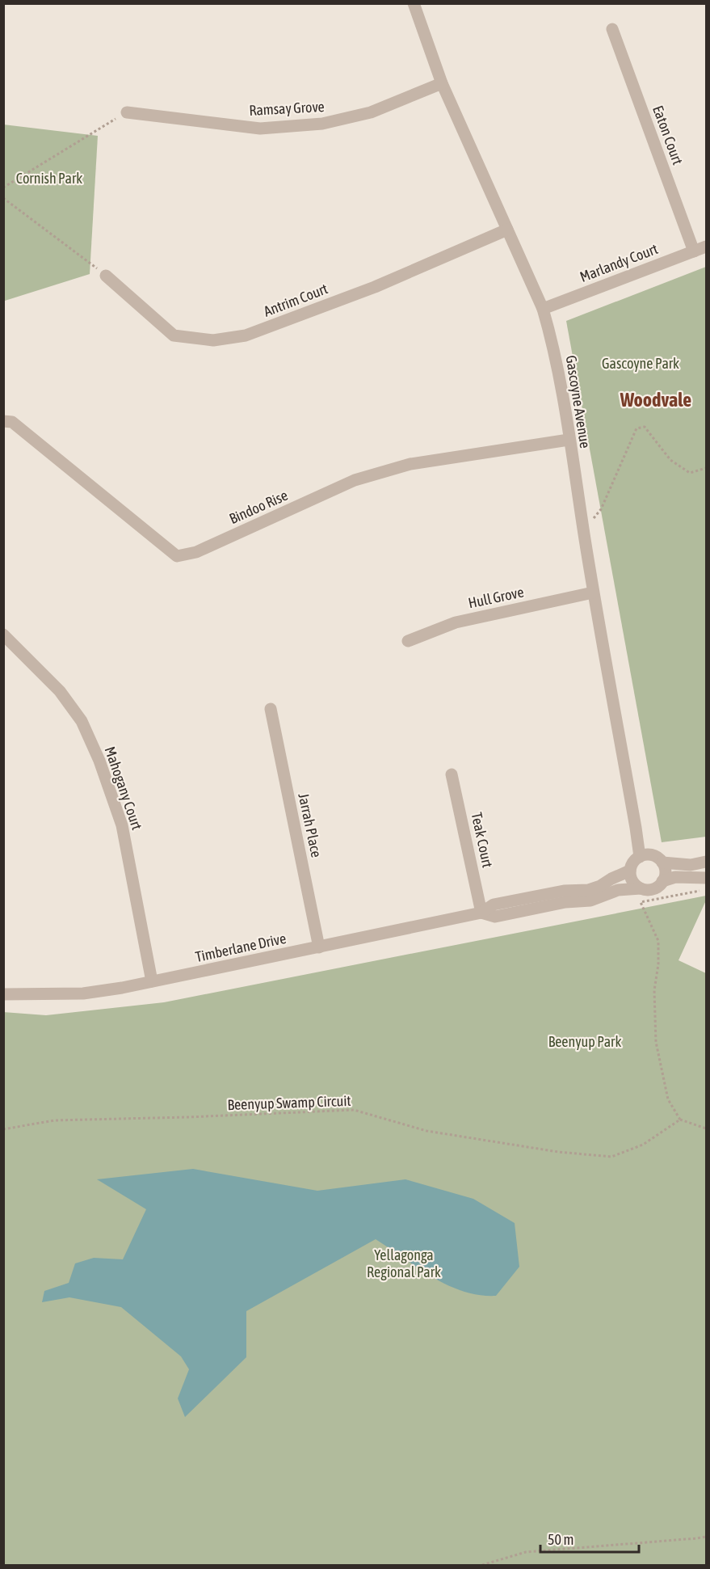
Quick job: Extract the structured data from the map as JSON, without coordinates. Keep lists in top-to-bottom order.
{
  "streets": {
    "street": [
      "Ramsay Grove",
      "Eaton Court",
      "Marlandy Court",
      "Antrim Court",
      "Gascoyne Avenue",
      "Bindoo Rise",
      "Hull Grove",
      "Mahogany Court",
      "Jarrah Place",
      "Teak Court",
      "Timberlane Drive"
    ],
    "path": ["Beenyup Swamp Circuit"]
  },
  "crossings": [
    ["Ramsay Grove", "Gascoyne Avenue"],
    ["Eaton Court", "Marlandy Court"],
    ["Marlandy Court", "Gascoyne Avenue"],
    ["Antrim Court", "Gascoyne Avenue"],
    ["Gascoyne Avenue", "Bindoo Rise"],
    ["Gascoyne Avenue", "Hull Grove"],
    ["Gascoyne Avenue", "Timberlane Drive"],
    ["Mahogany Court", "Timberlane Drive"],
    ["Jarrah Place", "Timberlane Drive"],
    ["Teak Court", "Timberlane Drive"]
  ],
  "districts": ["Woodvale"],
  "parks": [
    "Cornish Park",
    "Gascoyne Park",
    "Beenyup Park",
    "Yellagonga Regional Park"
  ],
  "scale_bar": "50 m"
}
